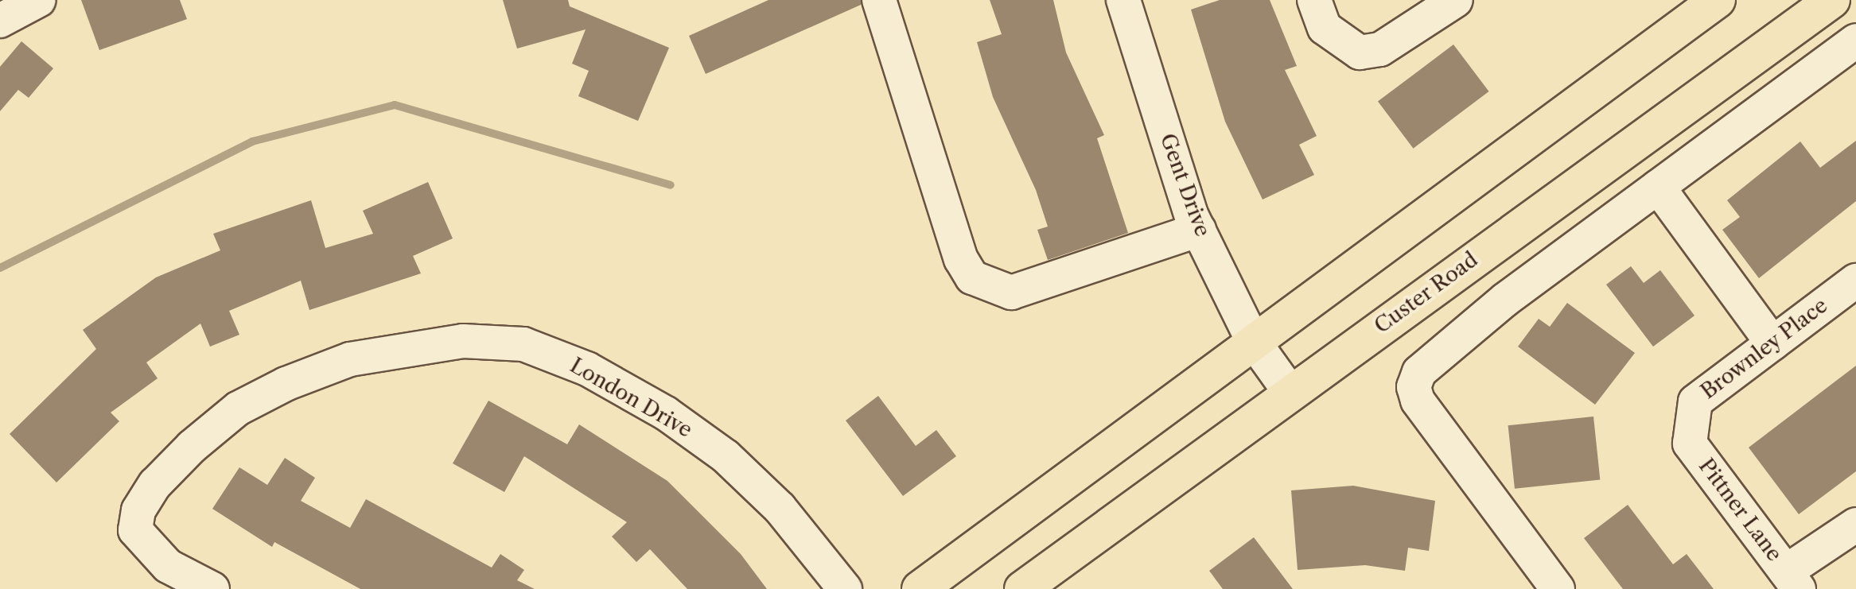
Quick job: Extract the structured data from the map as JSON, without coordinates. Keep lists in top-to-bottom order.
{
  "streets": {
    "main road": ["Custer Road"],
    "street": [
      "Gent Drive",
      "Brownley Place",
      "London Drive",
      "Pittner Lane"
    ]
  },
  "crossings": [
    ["Gent Drive", "Custer Road"],
    ["Brownley Place", "Pittner Lane"]
  ]
}
